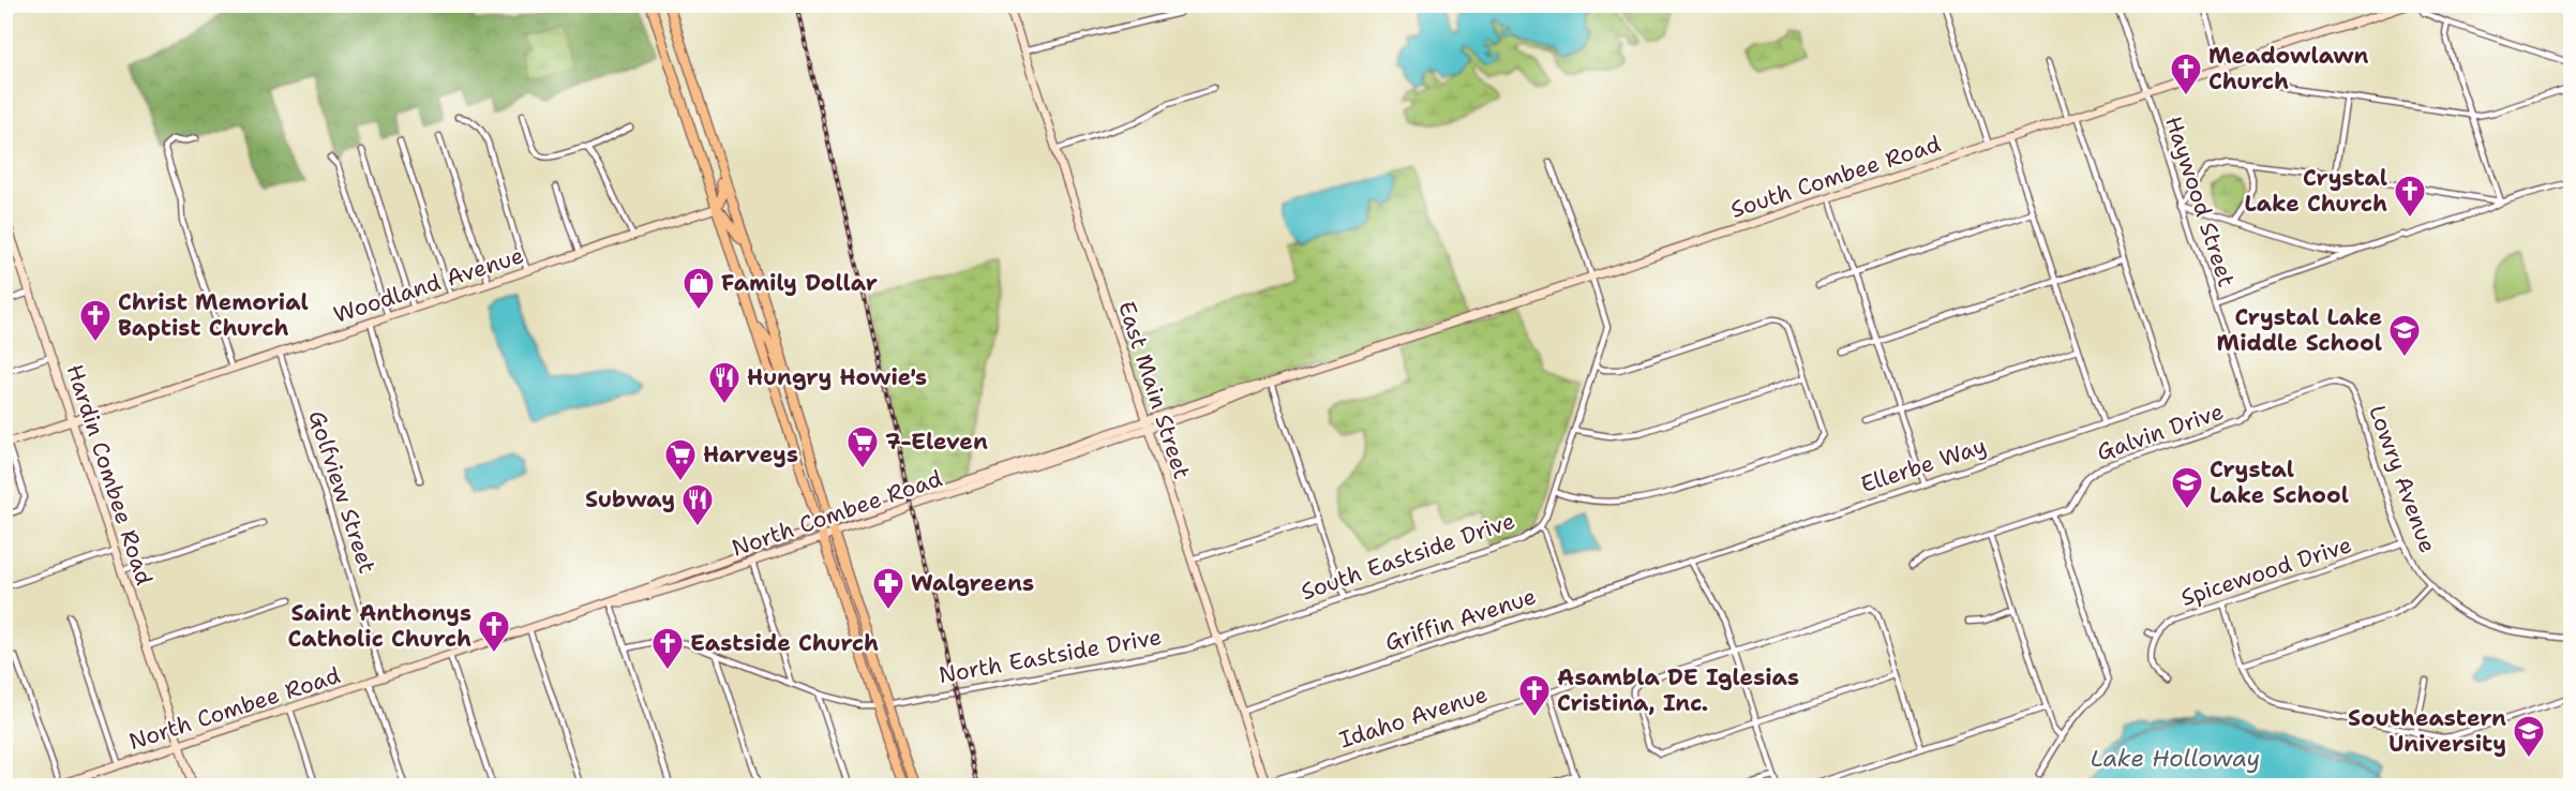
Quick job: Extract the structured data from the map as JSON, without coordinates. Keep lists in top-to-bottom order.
{
  "streets": {
    "main road": [
      "South Combee Road",
      "Woodland Avenue",
      "East Main Street",
      "Hardin Combee Road",
      "North Combee Road"
    ],
    "street": [
      "Haywood Street",
      "Galvin Drive",
      "Ellerbe Way",
      "Lowry Avenue",
      "Golfview Street",
      "South Eastside Drive",
      "Spicewood Drive",
      "Griffin Avenue",
      "North Eastside Drive",
      "Idaho Avenue"
    ]
  },
  "crossings": [
    ["South Combee Road", "Haywood Street"],
    ["South Combee Road", "East Main Street"],
    ["South Combee Road", "North Combee Road"],
    ["South Combee Road", "South Eastside Drive"],
    ["Haywood Street", "Galvin Drive"],
    ["Haywood Street", "Lowry Avenue"],
    ["Woodland Avenue", "Hardin Combee Road"],
    ["Woodland Avenue", "Golfview Street"],
    ["East Main Street", "North Combee Road"],
    ["East Main Street", "South Eastside Drive"],
    ["East Main Street", "Griffin Avenue"],
    ["East Main Street", "North Eastside Drive"],
    ["East Main Street", "Idaho Avenue"],
    ["Galvin Drive", "Lowry Avenue"],
    ["Ellerbe Way", "Griffin Avenue"],
    ["Hardin Combee Road", "North Combee Road"],
    ["Lowry Avenue", "Spicewood Drive"],
    ["Golfview Street", "North Combee Road"],
    ["South Eastside Drive", "North Eastside Drive"]
  ],
  "water": ["Lake Holloway"],
  "places": {
    "church": [
      "Meadowlawn Church",
      "Crystal Lake Church",
      "Christ Memorial Baptist Church",
      "Saint Anthonys Catholic Church",
      "Eastside Church",
      "Asambla DE Iglesias Cristina, Inc."
    ],
    "shop": ["Family Dollar"],
    "school or university": ["Crystal Lake Middle School", "Crystal Lake School", "Southeastern University"],
    "restaurant": ["Hungry Howie's", "Subway"],
    "supermarket": ["7-Eleven", "Harveys"],
    "pharmacy": ["Walgreens"]
  }
}
